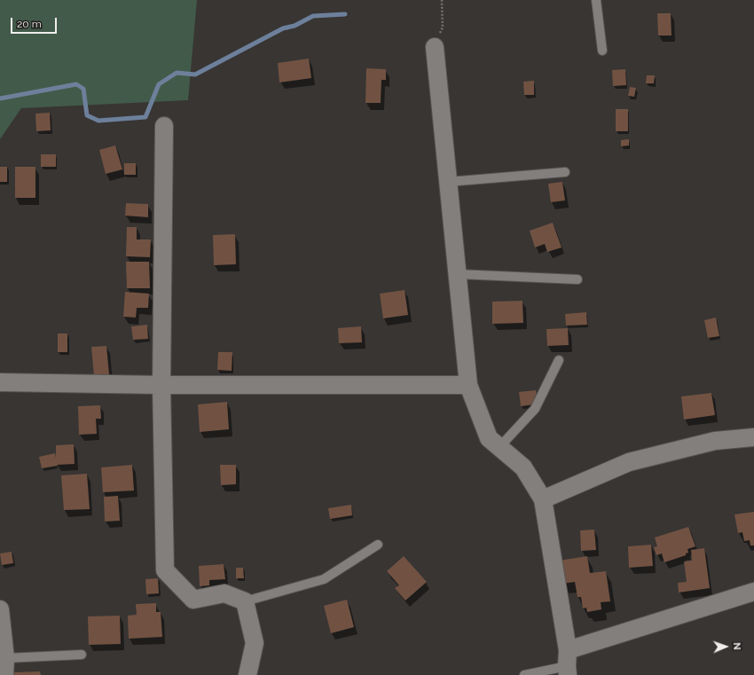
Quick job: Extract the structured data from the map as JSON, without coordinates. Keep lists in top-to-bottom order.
{
  "scale_bar": "20 m",
  "north": "right"
}
